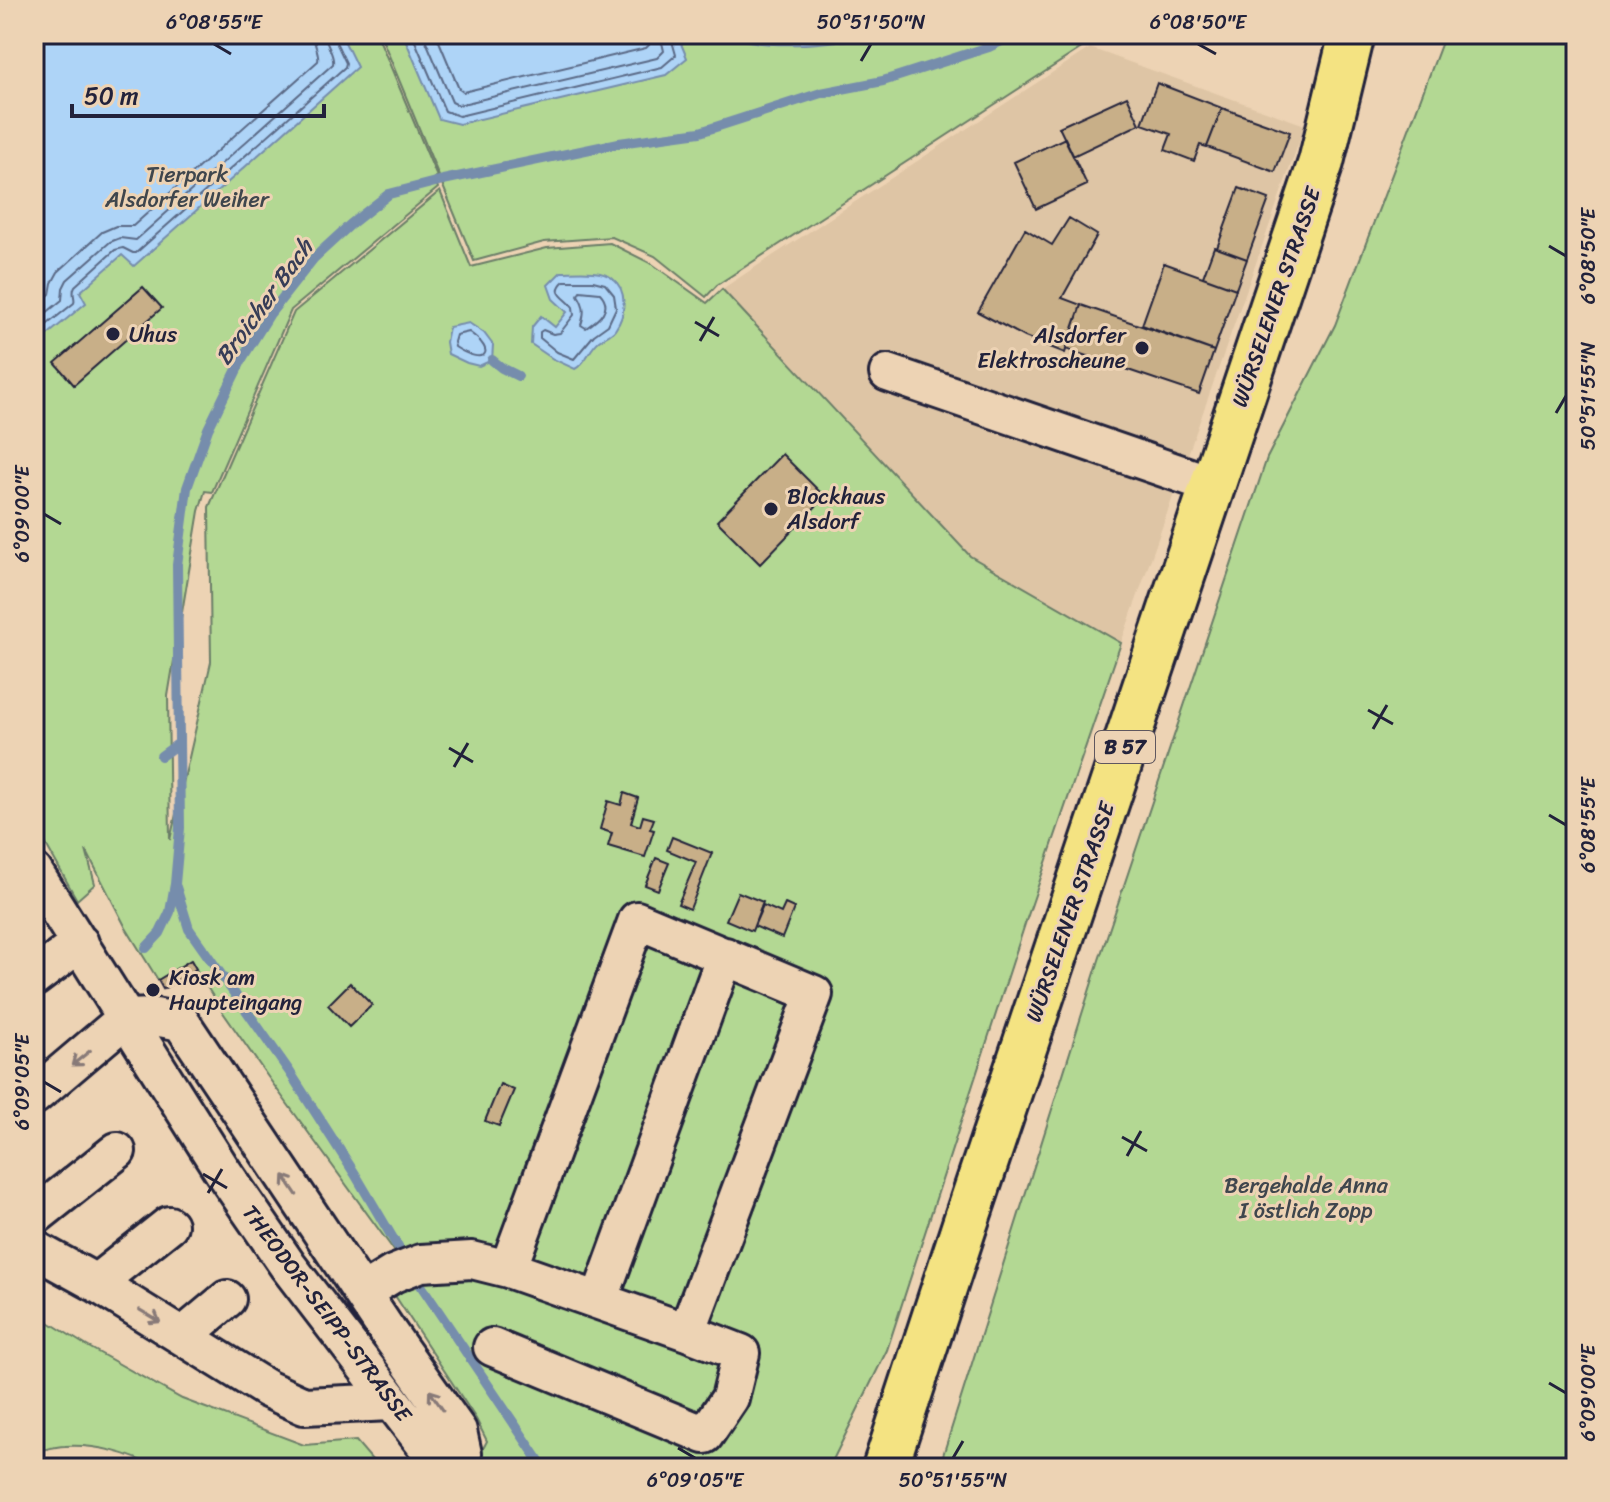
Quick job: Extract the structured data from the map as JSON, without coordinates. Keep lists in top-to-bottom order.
{
  "streets": {
    "main road": ["WÜRSELENER STRASSE", "B 57"],
    "street": ["THEODOR-SEIPP-STRASSE"]
  },
  "water": ["Broicher Bach"],
  "parks": ["Tierpark Alsdorfer Weiher", "Bergehalde Anna I östlich Zopp"],
  "places": [
    "Uhus",
    "Alsdorfer Elektroscheune",
    "Blockhaus Alsdorf",
    "Kiosk am Haupteingang"
  ],
  "scale_bar": "50 m",
  "coordinates": [
    "6°08'55\"E",
    "50°51'50\"N",
    "6°08'50\"E",
    "50°51'55\"N",
    "6°09'00\"E",
    "6°09'05\"E"
  ]
}
